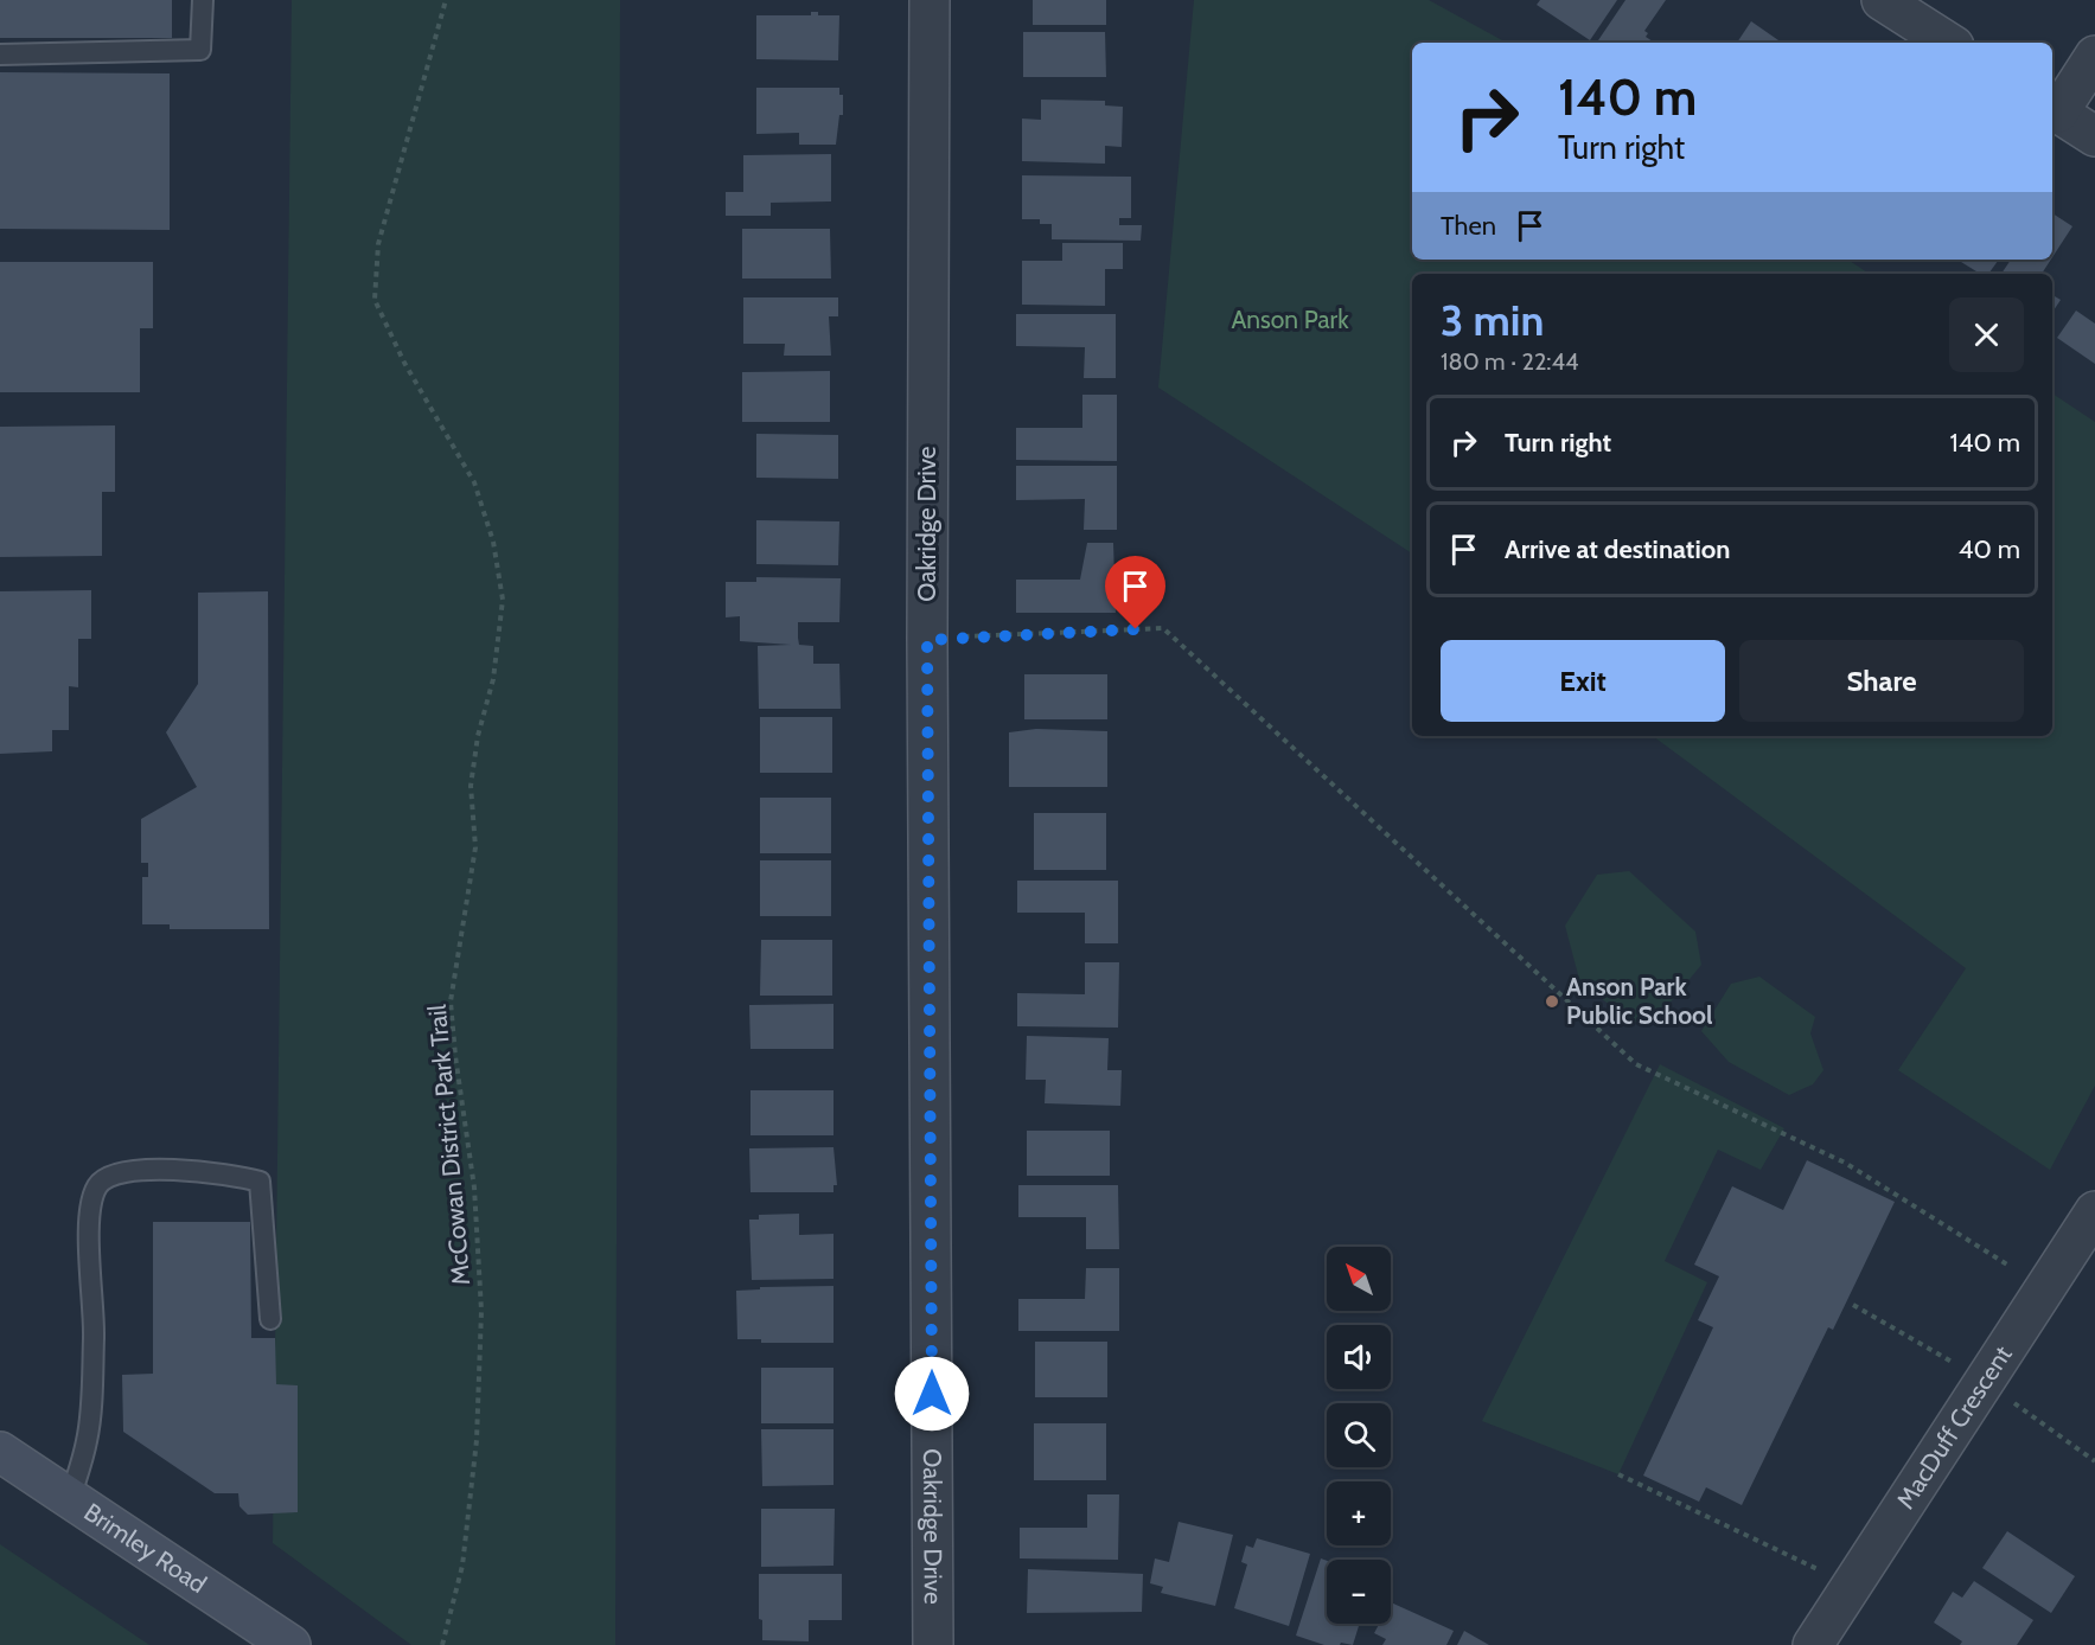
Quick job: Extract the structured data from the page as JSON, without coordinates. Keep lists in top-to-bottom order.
{
  "streets": {
    "main road": ["Brimley Road"],
    "street": ["Oakridge Drive", "MacDuff Crescent"],
    "path": ["McCowan District Park Trail"]
  },
  "parks": ["Anson Park"],
  "places": ["Anson Park Public School"],
  "north": "top left",
  "page": {
    "turn": ["140 m", "Turn right"],
    "then": "Then",
    "heading": ["3 min", "180 m · 22:44"],
    "list": [
      {
        "name": "Turn right",
        "value": "140 m"
      },
      {
        "name": "Arrive at destination",
        "value": "40 m"
      }
    ],
    "buttons": ["Exit", "Share"],
    "map_buttons": ["+", "−"]
  }
}
